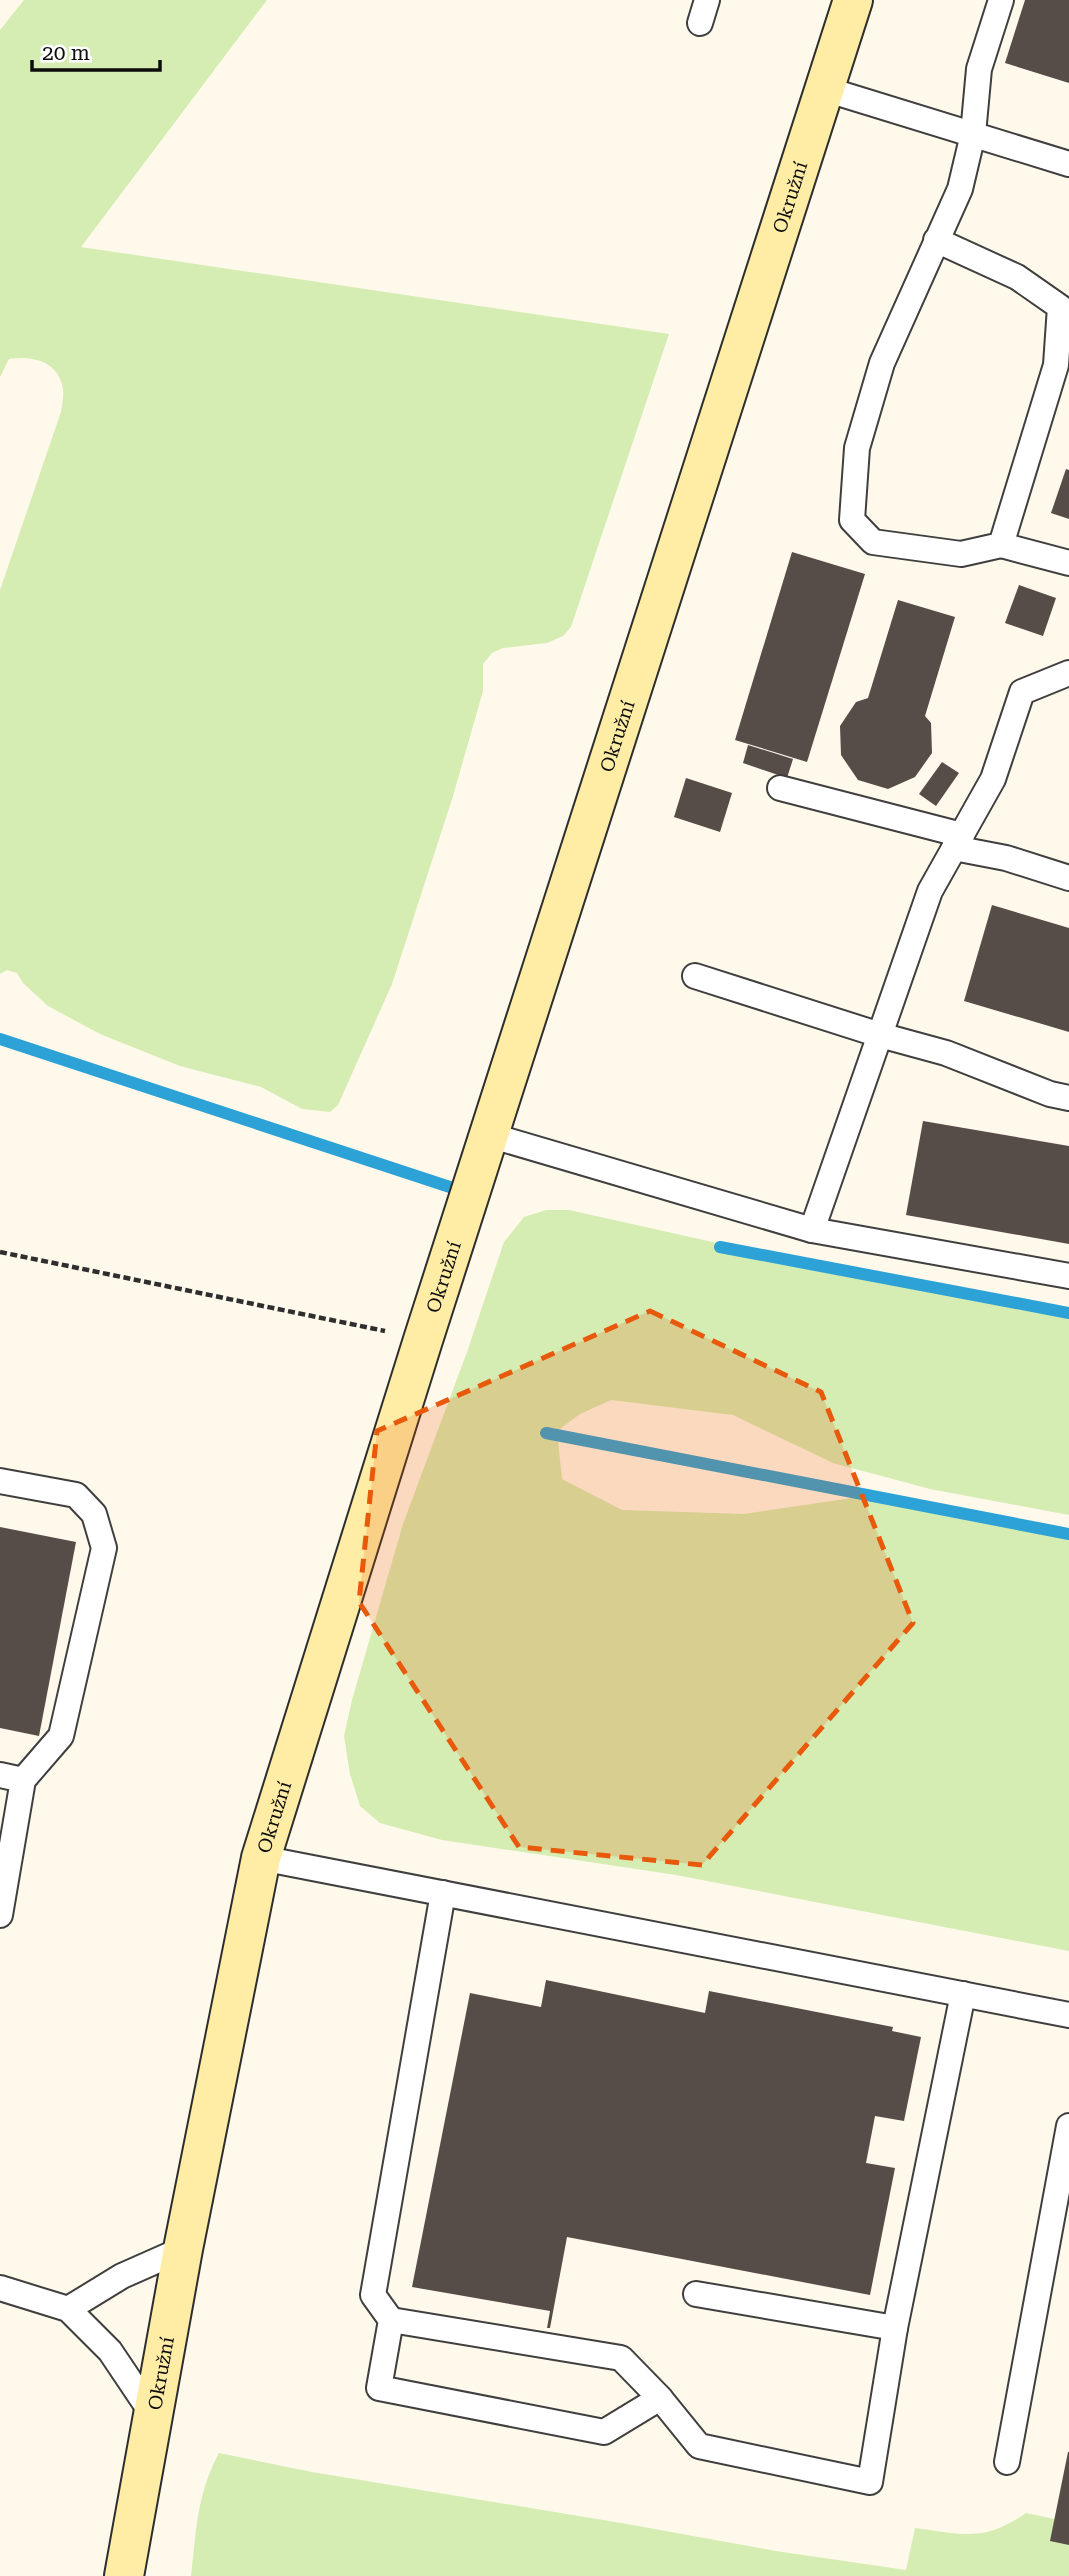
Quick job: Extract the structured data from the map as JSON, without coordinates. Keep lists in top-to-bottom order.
{
  "streets": {
    "main road": ["Okružní"]
  },
  "scale_bar": "20 m"
}
